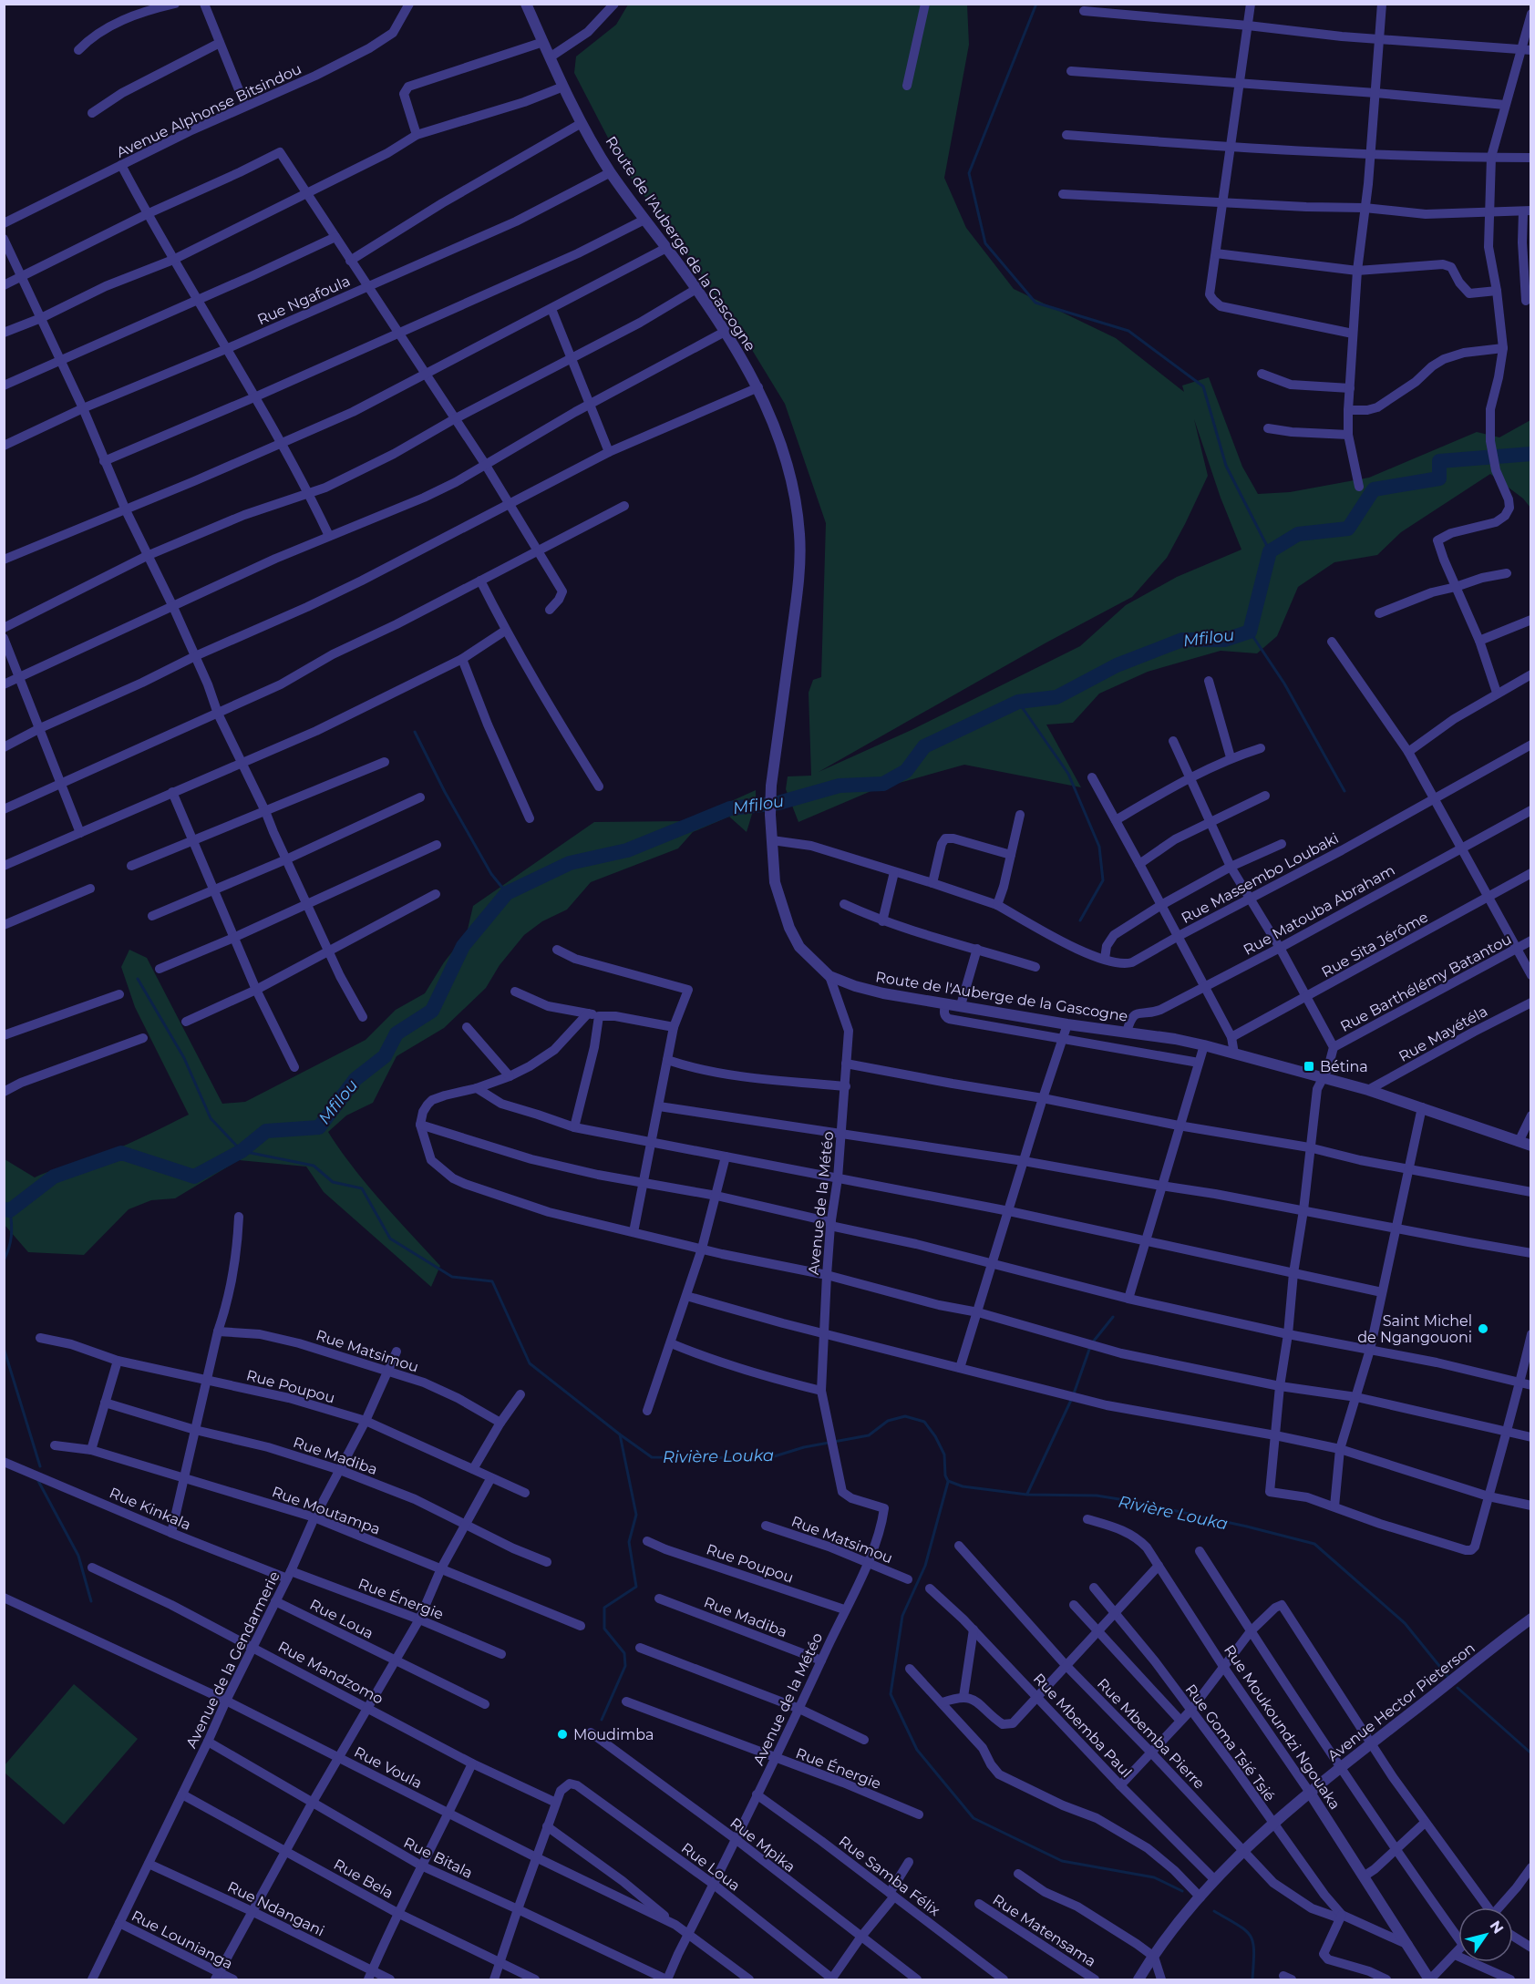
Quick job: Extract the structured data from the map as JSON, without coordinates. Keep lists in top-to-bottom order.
{
  "streets": {
    "street": [
      "Avenue Alphonse Bitsindou",
      "Route de l'Auberge de la Gascogne",
      "Rue Ngafoula",
      "Rue Massembo Loubaki",
      "Rue Matouba Abraham",
      "Rue Sita Jérôme",
      "Rue Barthélémy Batantou",
      "Rue Mayétéla",
      "Avenue de la Météo",
      "Rue Matsimou",
      "Rue Poupou",
      "Rue Madiba",
      "Rue Kinkala",
      "Rue Moutampa",
      "Rue Énergie",
      "Rue Loua",
      "Avenue de la Gendarmerie",
      "Rue Mandzomo",
      "Avenue Hector Pieterson",
      "Rue Mbemba Paul",
      "Rue Moukoundzi Ngouaka",
      "Rue Mbemba Pierre",
      "Rue Goma Tsié Tsié",
      "Rue Voula",
      "Rue Mpika",
      "Rue Bitala",
      "Rue Samba Félix",
      "Rue Bela",
      "Rue Ndangani",
      "Rue Matensama",
      "Rue Lounianga"
    ]
  },
  "crossings": [
    ["Route de l'Auberge de la Gascogne", "Rue Ngafoula"],
    ["Route de l'Auberge de la Gascogne", "Rue Massembo Loubaki"],
    ["Route de l'Auberge de la Gascogne", "Rue Matouba Abraham"],
    ["Route de l'Auberge de la Gascogne", "Rue Mayétéla"],
    ["Route de l'Auberge de la Gascogne", "Avenue de la Météo"],
    ["Avenue de la Météo", "Rue Matsimou"],
    ["Avenue de la Météo", "Rue Poupou"],
    ["Avenue de la Météo", "Rue Madiba"],
    ["Avenue de la Météo", "Rue Énergie"],
    ["Avenue de la Météo", "Rue Loua"],
    ["Avenue de la Météo", "Rue Voula"],
    ["Avenue de la Météo", "Rue Mpika"],
    ["Avenue de la Météo", "Rue Bitala"],
    ["Avenue de la Météo", "Rue Samba Félix"],
    ["Rue Matsimou", "Avenue de la Gendarmerie"],
    ["Rue Poupou", "Avenue de la Gendarmerie"],
    ["Rue Madiba", "Avenue de la Gendarmerie"],
    ["Rue Kinkala", "Rue Énergie"],
    ["Rue Kinkala", "Avenue de la Gendarmerie"],
    ["Rue Moutampa", "Avenue de la Gendarmerie"],
    ["Rue Énergie", "Avenue de la Gendarmerie"],
    ["Rue Loua", "Avenue de la Gendarmerie"],
    ["Rue Loua", "Rue Mandzomo"],
    ["Avenue de la Gendarmerie", "Rue Mandzomo"],
    ["Avenue de la Gendarmerie", "Rue Voula"],
    ["Avenue de la Gendarmerie", "Rue Bitala"],
    ["Avenue de la Gendarmerie", "Rue Bela"],
    ["Avenue de la Gendarmerie", "Rue Ndangani"],
    ["Avenue de la Gendarmerie", "Rue Lounianga"],
    ["Avenue Hector Pieterson", "Rue Mbemba Paul"],
    ["Avenue Hector Pieterson", "Rue Moukoundzi Ngouaka"],
    ["Avenue Hector Pieterson", "Rue Mbemba Pierre"],
    ["Avenue Hector Pieterson", "Rue Goma Tsié Tsié"],
    ["Rue Moukoundzi Ngouaka", "Rue Mbemba Pierre"],
    ["Rue Mbemba Pierre", "Rue Goma Tsié Tsié"]
  ],
  "water": ["Mfilou", "Rivière Louka"],
  "places": {
    "transit": ["Bétina"],
    "other": ["Saint Michel de Ngangouoni", "Moudimba"]
  },
  "north": "top right"
}
